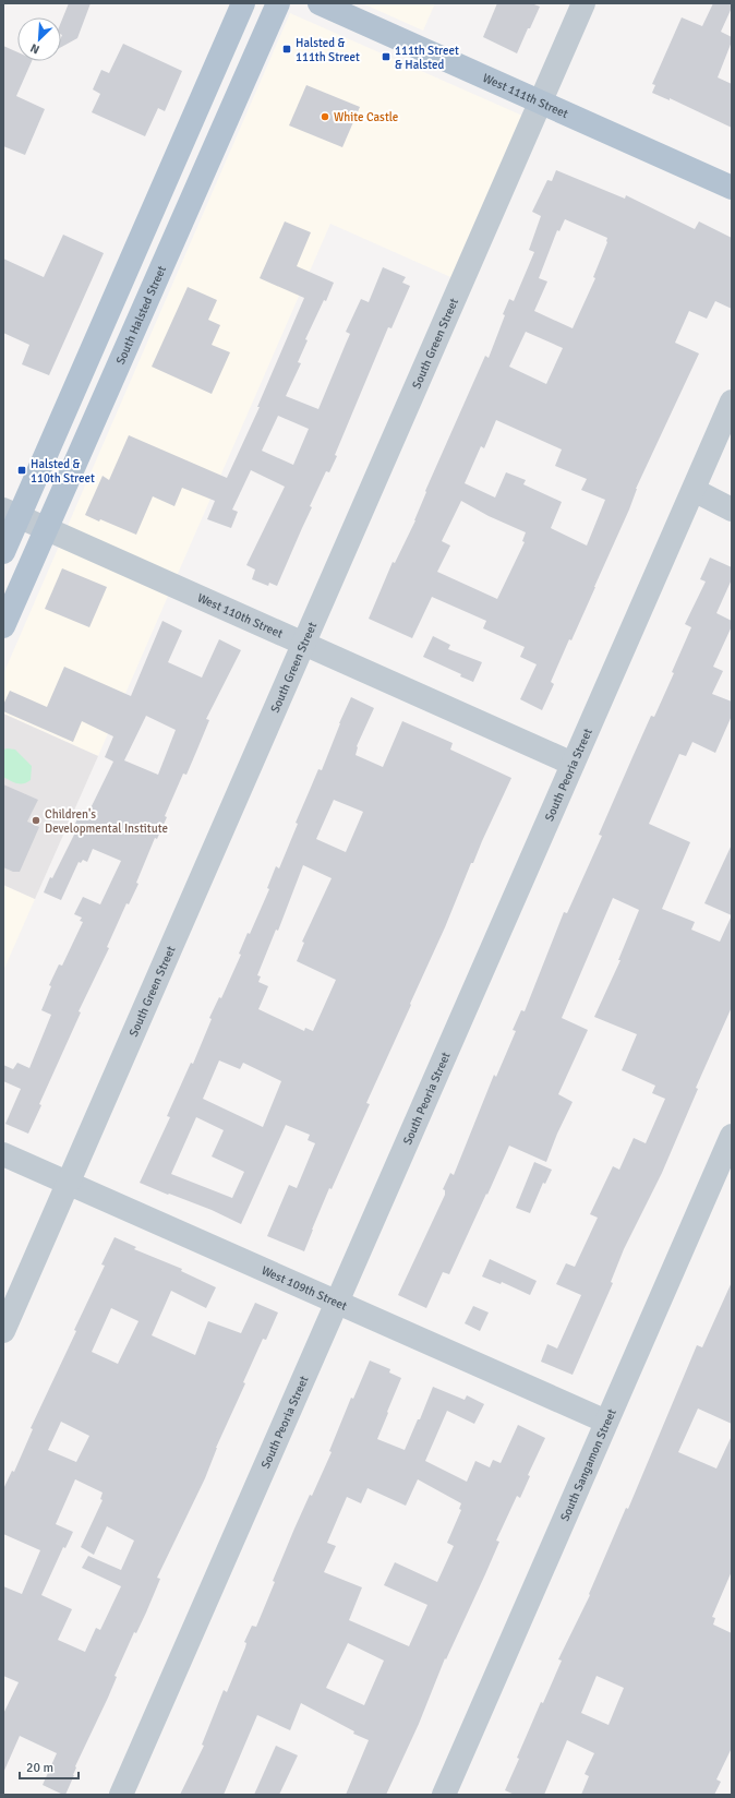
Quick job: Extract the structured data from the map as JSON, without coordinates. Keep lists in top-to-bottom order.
{
  "streets": {
    "main road": ["West 111th Street", "South Halsted Street"],
    "street": [
      "South Green Street",
      "West 110th Street",
      "South Peoria Street",
      "West 109th Street",
      "South Sangamon Street"
    ]
  },
  "crossings": [
    ["West 111th Street", "South Green Street"],
    ["South Halsted Street", "West 110th Street"],
    ["South Green Street", "West 110th Street"],
    ["South Green Street", "West 109th Street"],
    ["West 110th Street", "South Peoria Street"],
    ["South Peoria Street", "West 109th Street"],
    ["West 109th Street", "South Sangamon Street"]
  ],
  "places": {
    "transit": ["Halsted & 111th Street", "111th Street & Halsted", "Halsted & 110th Street"],
    "other": ["White Castle", "Children's Developmental Institute"]
  },
  "scale_bar": "20 m",
  "north": "bottom left"
}
